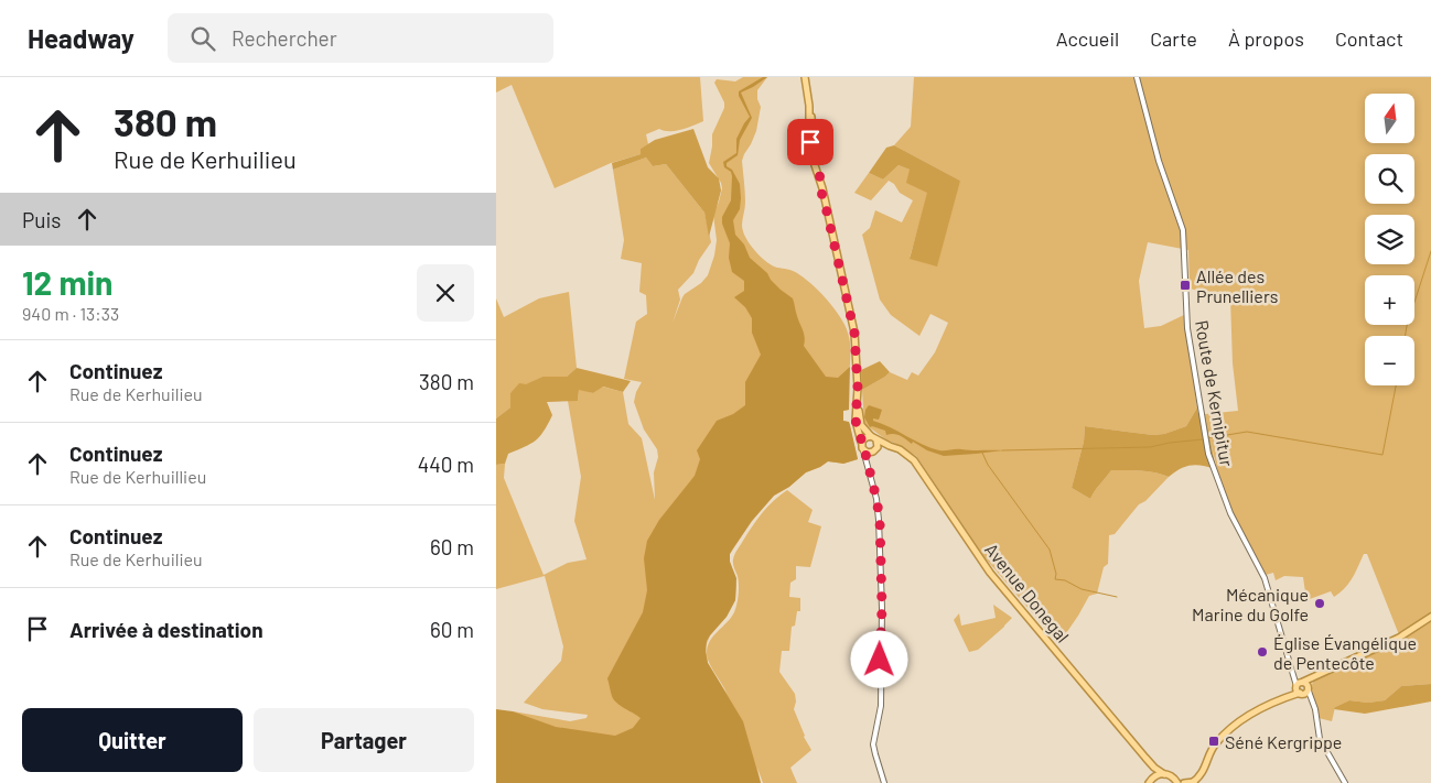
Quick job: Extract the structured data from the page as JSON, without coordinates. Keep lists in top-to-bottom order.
{
  "streets": {
    "main road": ["Avenue Donegal"],
    "street": ["Route de Kernipitur"]
  },
  "places": {
    "transit": ["Allée des Prunelliers", "Séné Kergrippe"],
    "other": ["Mécanique Marine du Golfe", "Église Évangélique de Pentecôte"]
  },
  "north": "top",
  "page": {
    "header": "Headway",
    "search": "Rechercher",
    "nav": [
      "Accueil",
      "Carte",
      "À propos",
      "Contact"
    ],
    "turn": ["380 m", "Rue de Kerhuilieu"],
    "map_buttons": ["+", "−"],
    "then": "Puis",
    "heading": ["12 min", "940 m · 13:33"],
    "list": [
      {
        "name": "Continuez",
        "note": "Rue de Kerhuilieu",
        "value": "380 m"
      },
      {
        "name": "Continuez",
        "note": "Rue de Kerhuillieu",
        "value": "440 m"
      },
      {
        "name": "Continuez",
        "note": "Rue de Kerhuilieu",
        "value": "60 m"
      },
      {
        "name": "Arrivée à destination",
        "value": "60 m"
      }
    ],
    "buttons": ["Quitter", "Partager"]
  }
}
